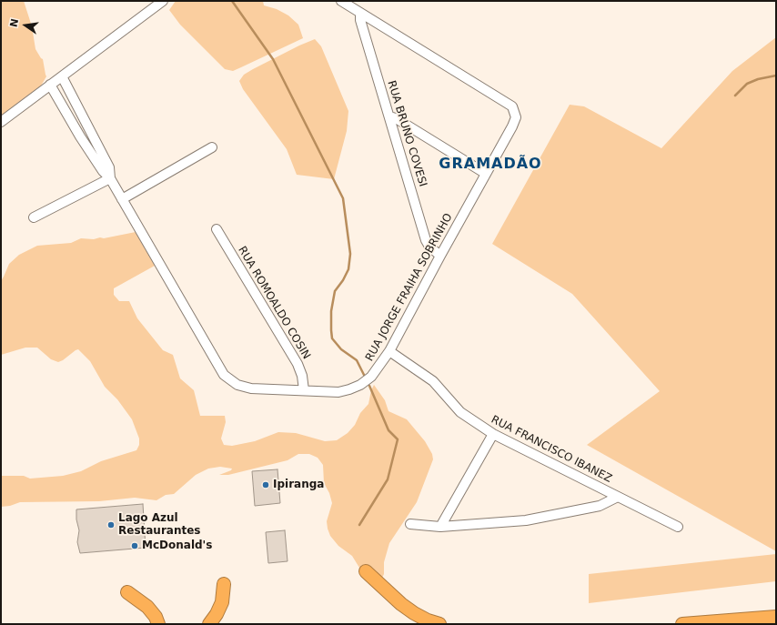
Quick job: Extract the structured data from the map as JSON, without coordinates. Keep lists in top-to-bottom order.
{
  "streets": {
    "street": [
      "RUA BRUNO COVESI",
      "RUA JORGE FRAIHA SOBRINHO",
      "RUA ROMOALDO COSIN",
      "RUA FRANCISCO IBANEZ"
    ]
  },
  "crossings": [
    ["RUA BRUNO COVESI", "RUA JORGE FRAIHA SOBRINHO"],
    ["RUA JORGE FRAIHA SOBRINHO", "RUA ROMOALDO COSIN"],
    ["RUA JORGE FRAIHA SOBRINHO", "RUA FRANCISCO IBANEZ"]
  ],
  "districts": ["GRAMADÃO"],
  "places": ["Ipiranga", "Lago Azul Restaurantes", "McDonald's"],
  "north": "left"
}
